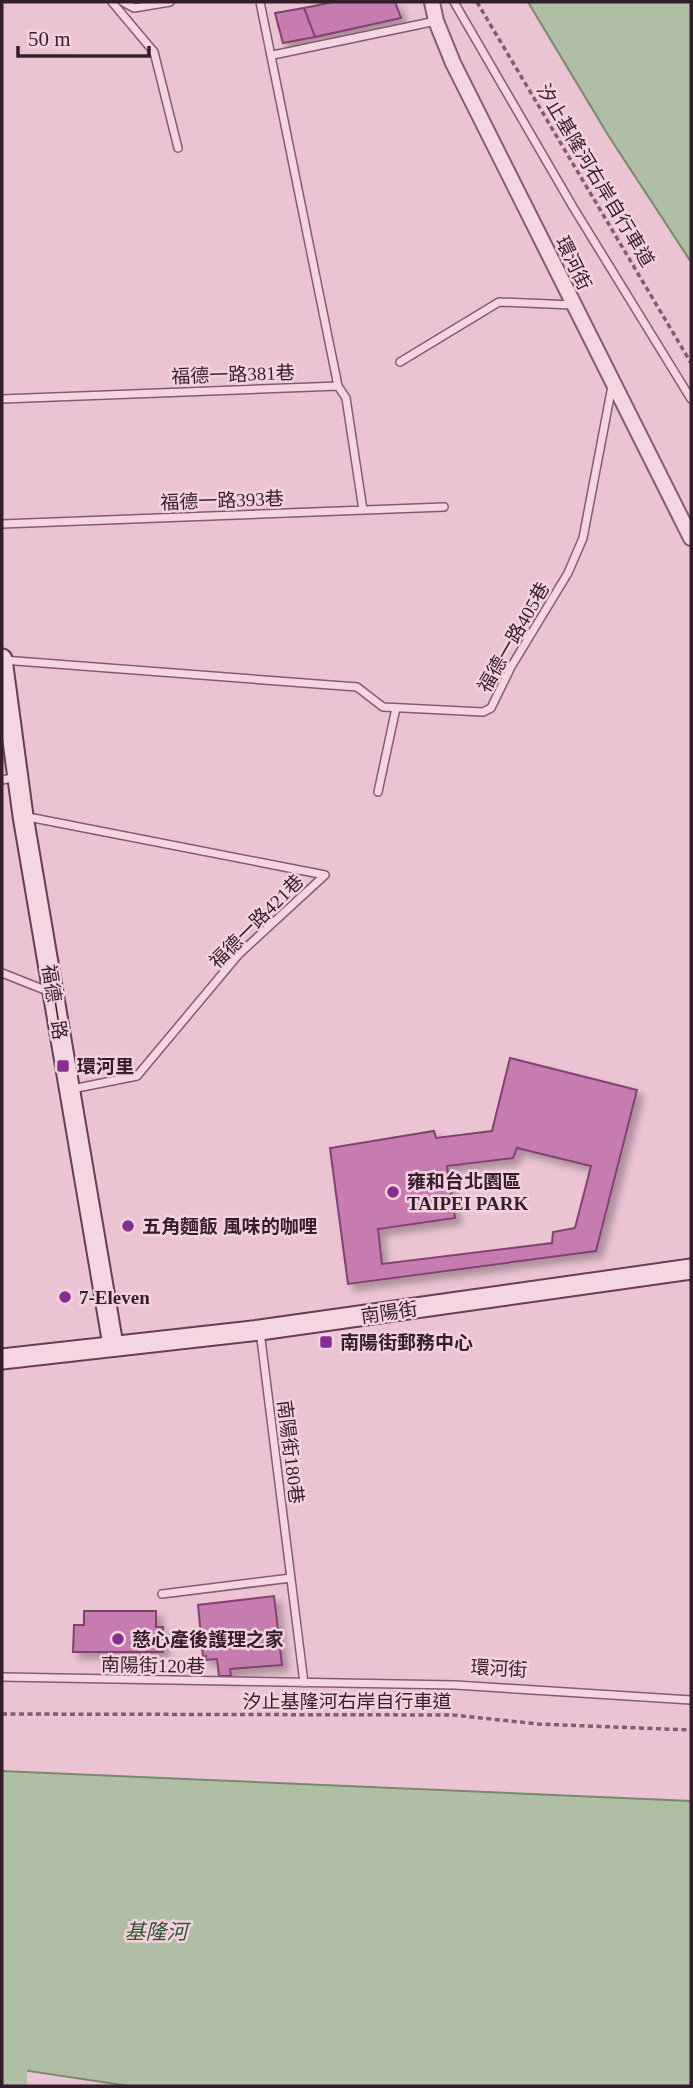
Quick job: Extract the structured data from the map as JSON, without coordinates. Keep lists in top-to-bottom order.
{
  "streets": {
    "street": ["環河街", "福德一路", "南陽街"],
    "lane": [
      "福德一路381巷",
      "福德一路393巷",
      "福德一路405巷",
      "福德一路421巷",
      "南陽街180巷",
      "南陽街120巷"
    ],
    "path": ["汐止基隆河右岸自行車道"]
  },
  "crossings": [
    ["環河街", "福德一路405巷"],
    ["環河街", "南陽街180巷"],
    ["環河街", "南陽街120巷"],
    ["福德一路405巷", "福德一路"],
    ["福德一路421巷", "福德一路"],
    ["福德一路", "南陽街"],
    ["南陽街", "南陽街180巷"],
    ["南陽街180巷", "南陽街120巷"]
  ],
  "water": ["基隆河"],
  "places": {
    "transit": ["環河里", "南陽街郵務中心"],
    "other": [
      "雍和台北園區 TAIPEI PARK",
      "五角麵飯 風味的咖哩",
      "7-Eleven",
      "慈心產後護理之家"
    ]
  },
  "scale_bar": "50 m"
}
